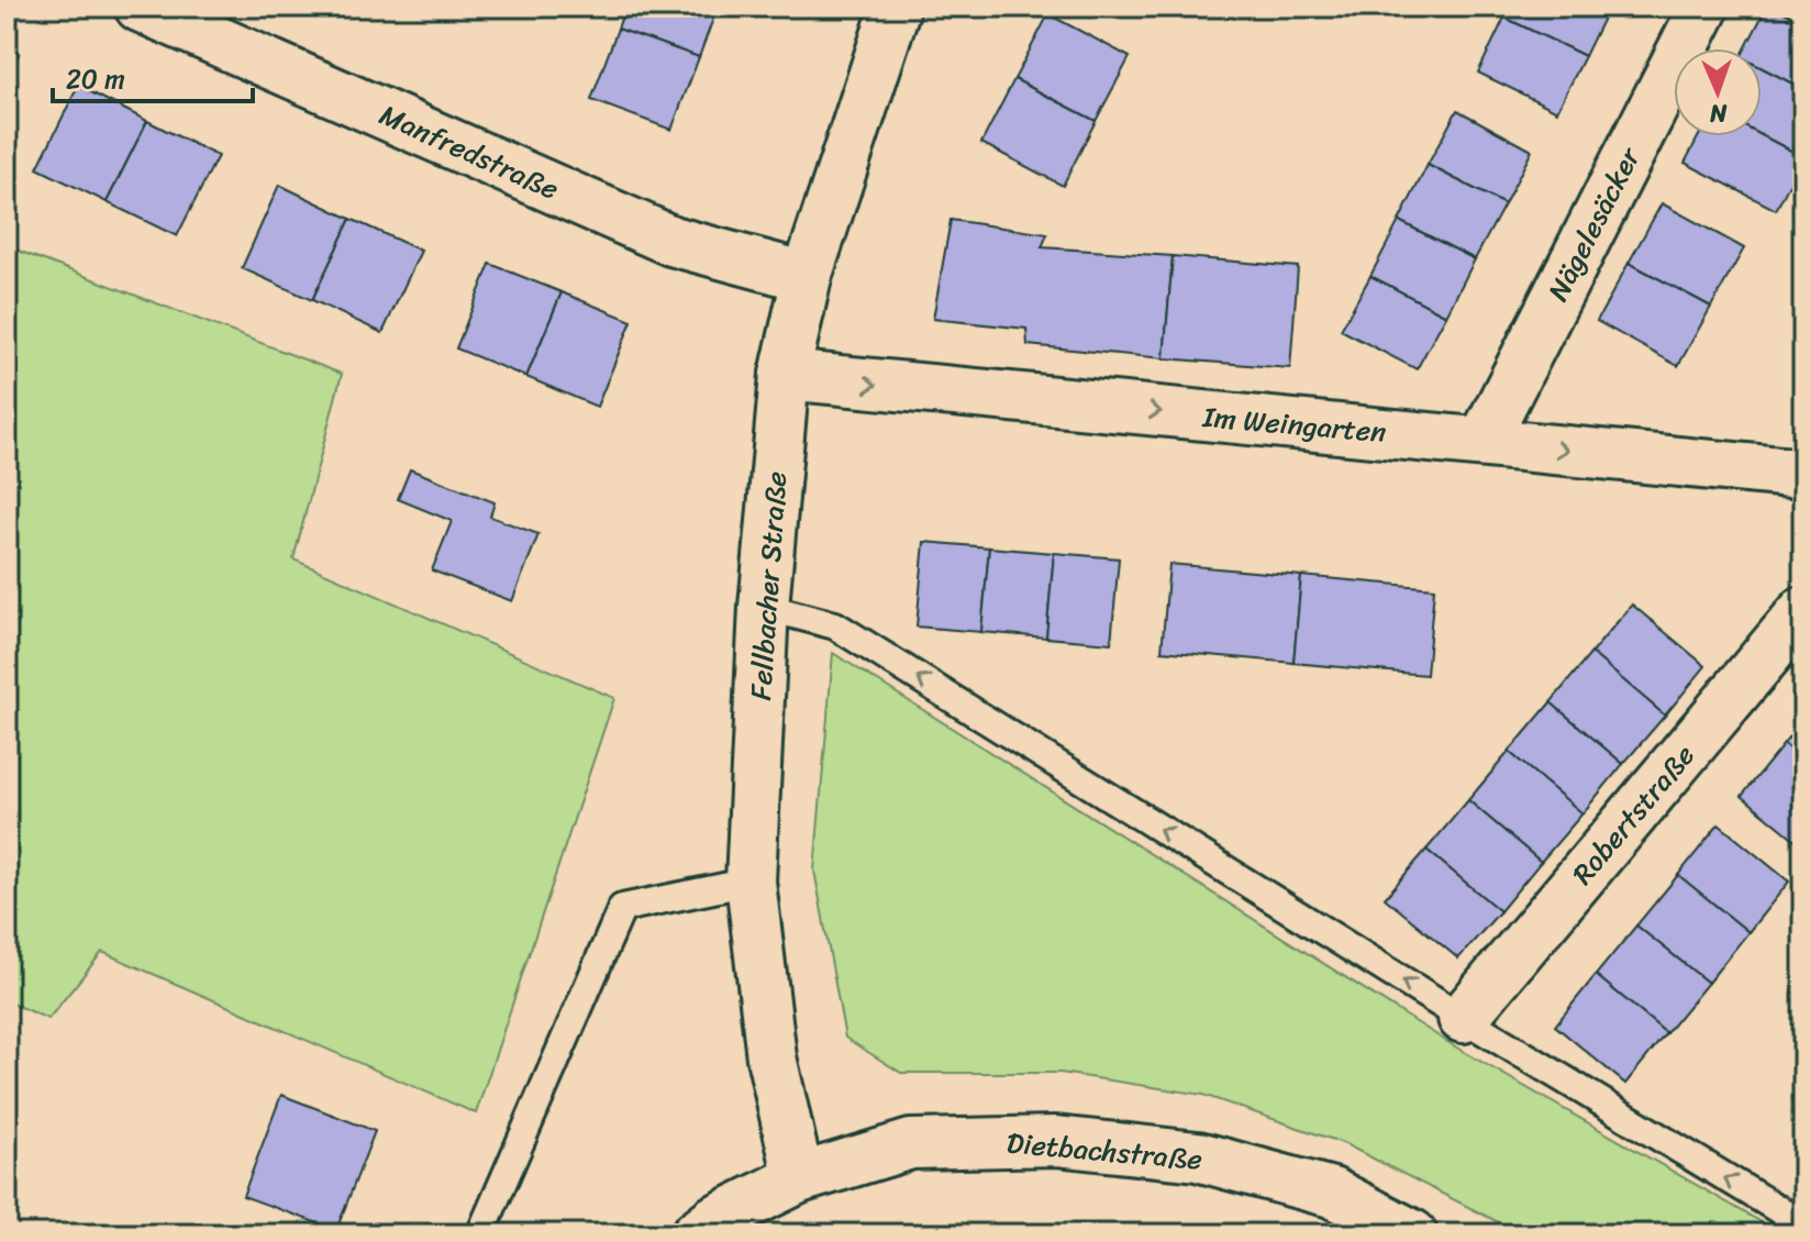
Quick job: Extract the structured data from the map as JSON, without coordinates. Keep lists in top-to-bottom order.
{
  "streets": {
    "street": [
      "Manfredstraße",
      "Nägelesäcker",
      "Im Weingarten",
      "Fellbacher Straße",
      "Robertstraße",
      "Dietbachstraße"
    ]
  },
  "crossings": [
    ["Manfredstraße", "Fellbacher Straße"],
    ["Nägelesäcker", "Im Weingarten"],
    ["Im Weingarten", "Fellbacher Straße"],
    ["Fellbacher Straße", "Dietbachstraße"]
  ],
  "one_way": ["Im Weingarten"],
  "scale_bar": "20 m",
  "north": "bottom"
}
